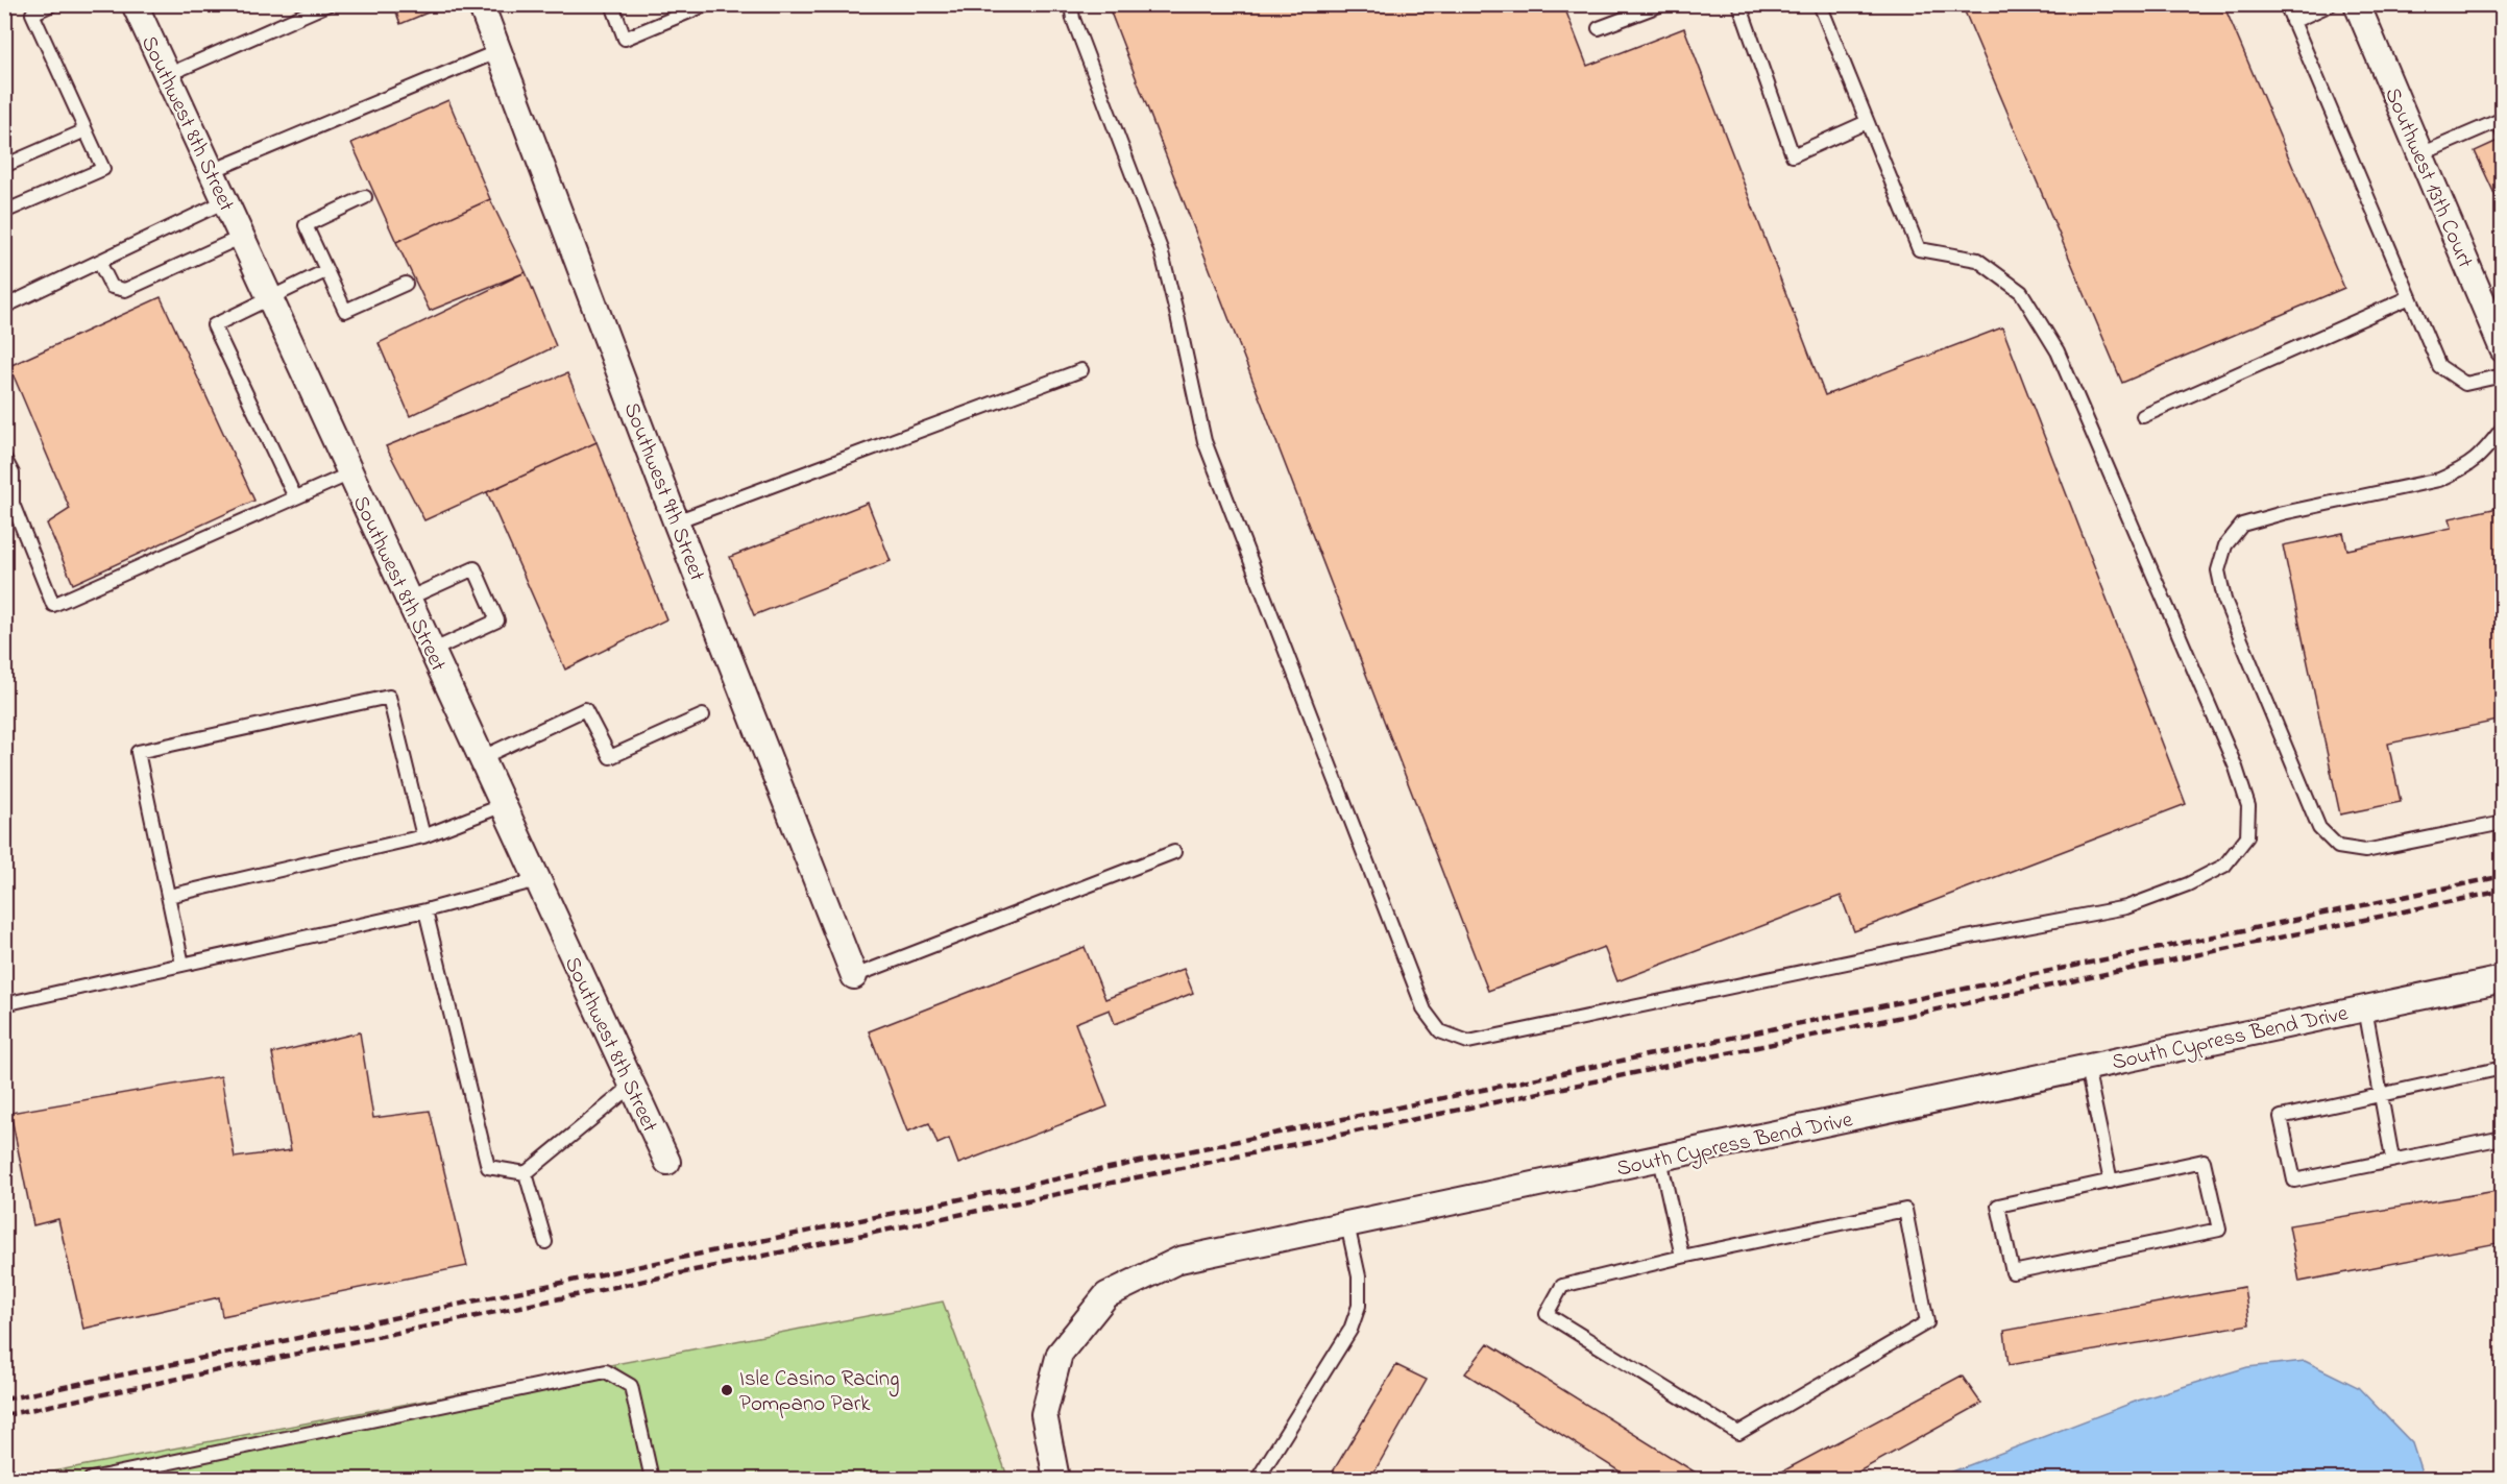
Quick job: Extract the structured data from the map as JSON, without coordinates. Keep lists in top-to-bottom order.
{
  "streets": {
    "street": [
      "Southwest 8th Street",
      "Southwest 13th Court",
      "Southwest 9th Street",
      "South Cypress Bend Drive"
    ]
  },
  "places": ["Isle Casino Racing Pompano Park"]
}
